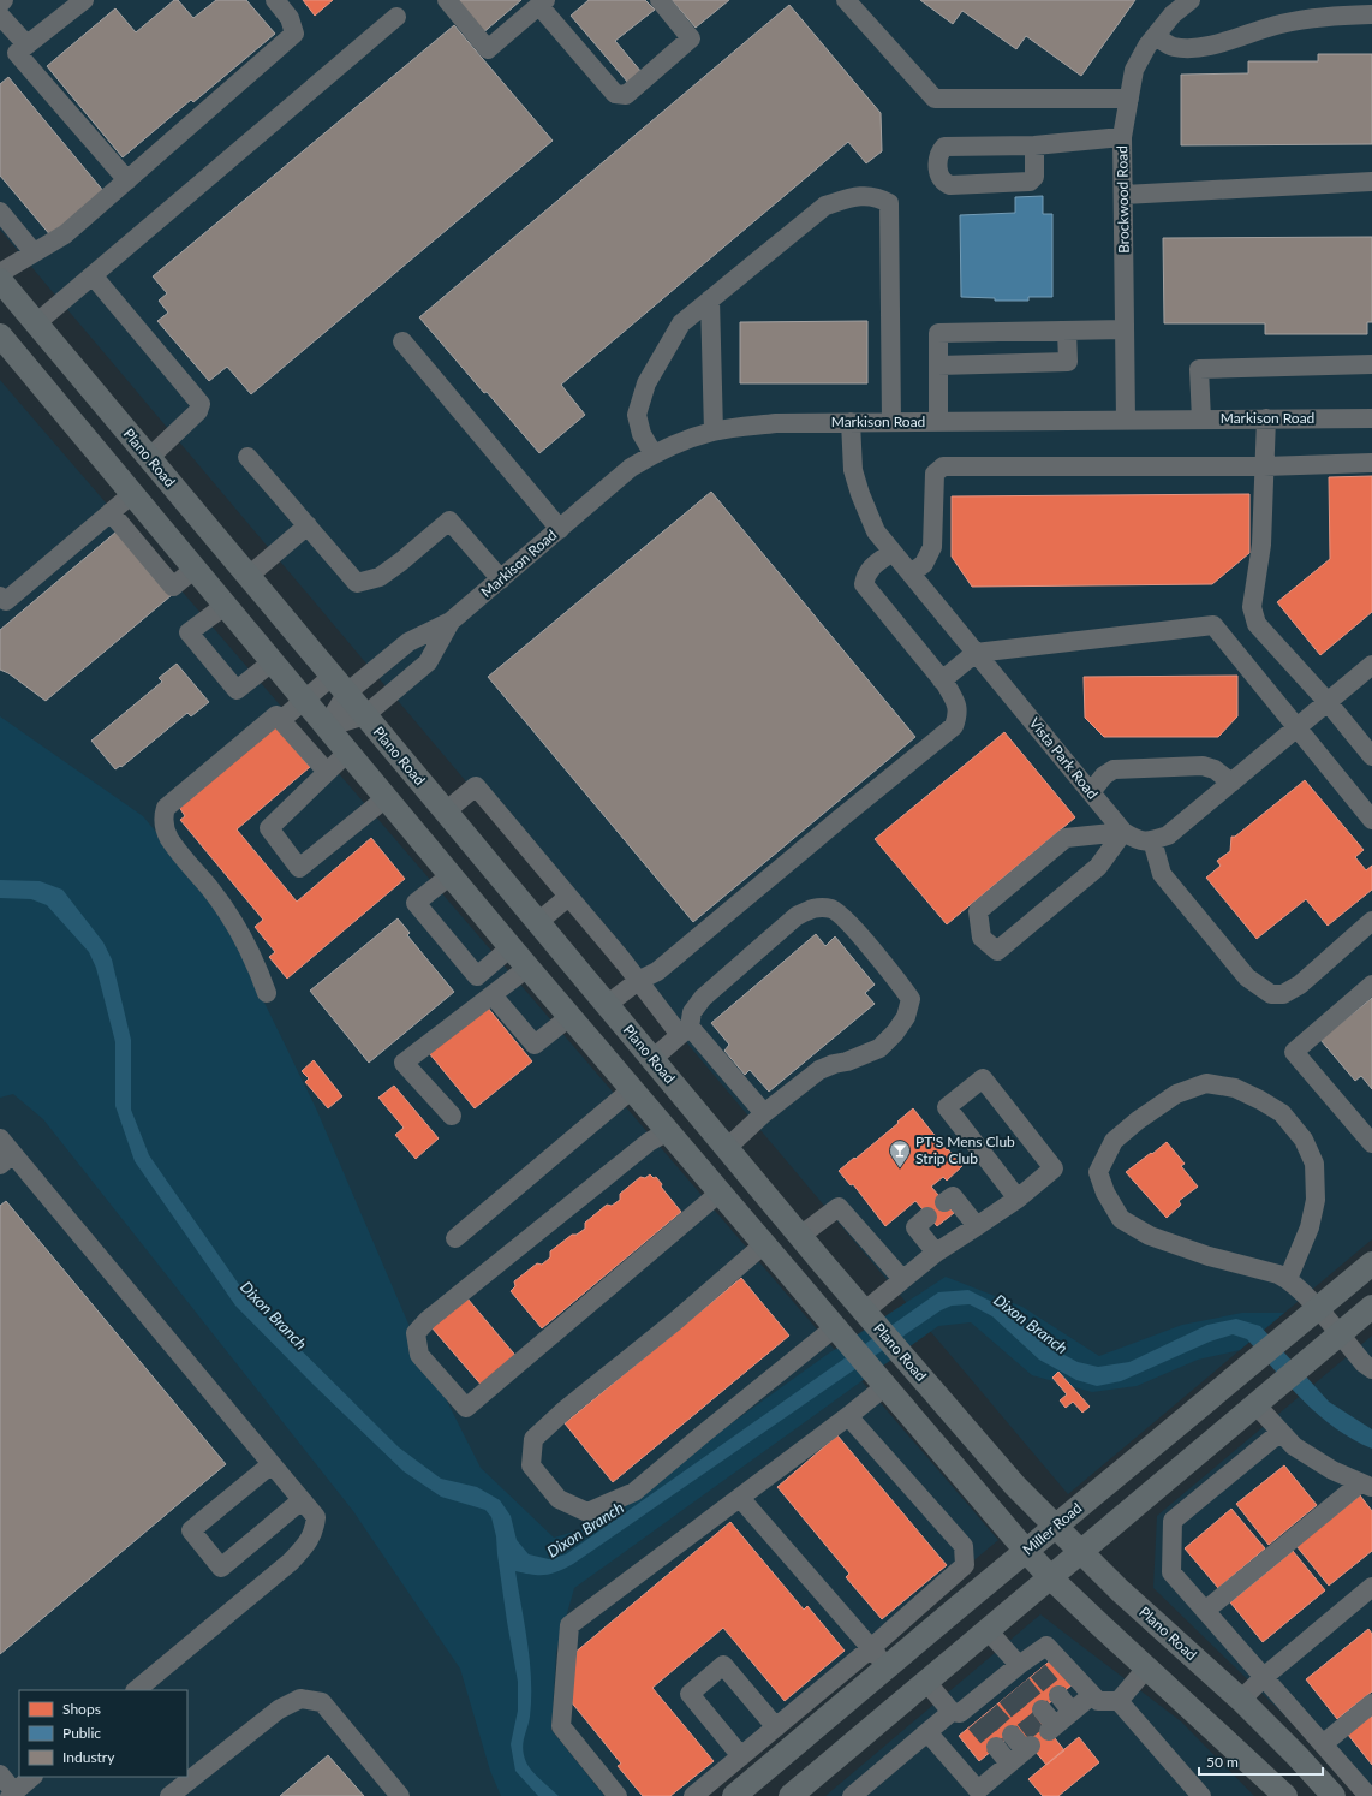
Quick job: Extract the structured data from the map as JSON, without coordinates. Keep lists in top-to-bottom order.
{
  "streets": {
    "main road": ["Plano Road", "Miller Road"],
    "street": ["Brockwood Road", "Markison Road", "Vista Park Road"]
  },
  "crossings": [
    ["Brockwood Road", "Markison Road"],
    ["Markison Road", "Plano Road"],
    ["Markison Road", "Vista Park Road"],
    ["Plano Road", "Miller Road"]
  ],
  "water": ["Dixon Branch"],
  "places": {
    "bar": ["PT'S Mens Club Strip Club"]
  },
  "legend": ["Shops", "Public", "Industry"],
  "scale_bar": "50 m"
}
